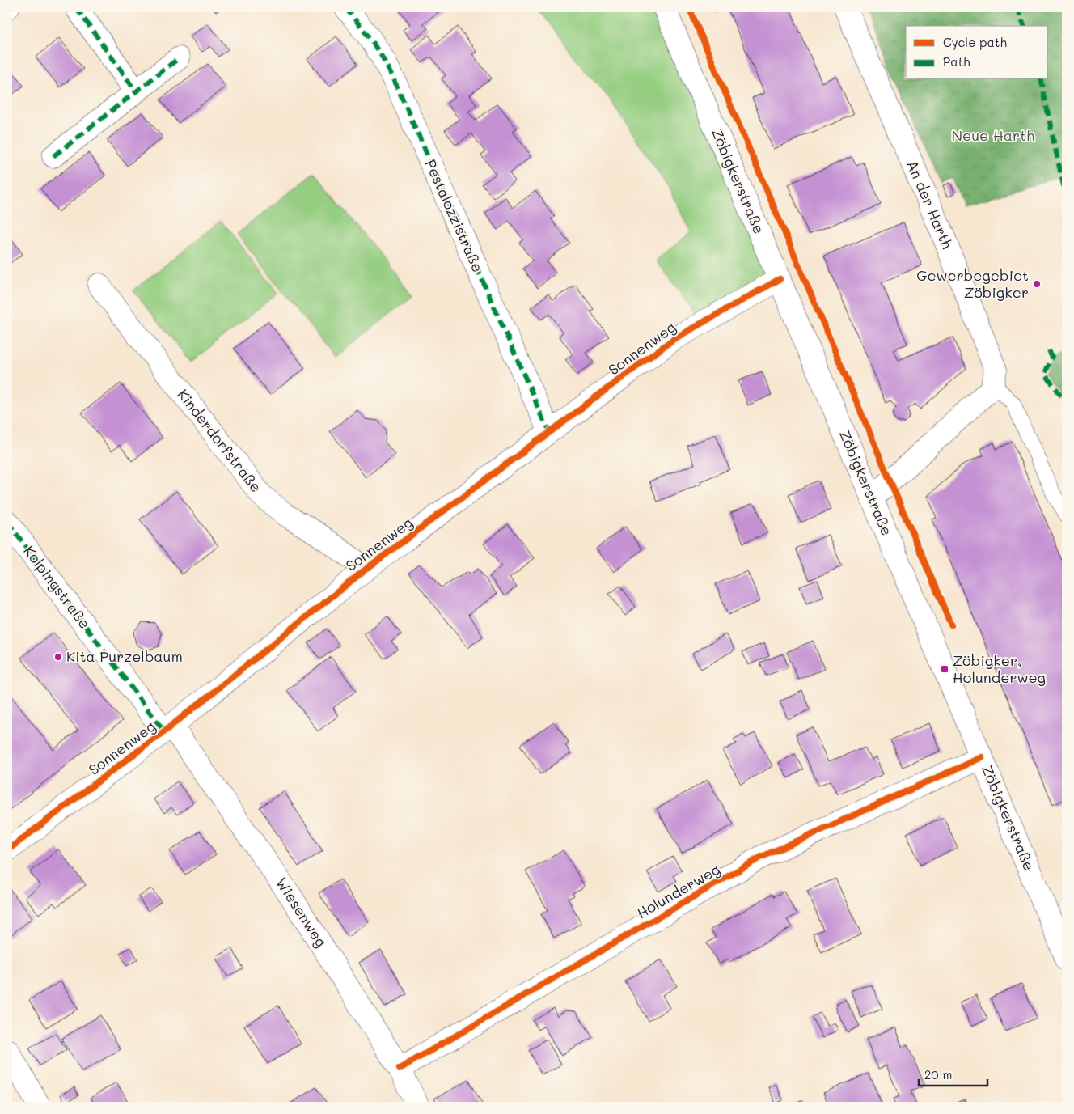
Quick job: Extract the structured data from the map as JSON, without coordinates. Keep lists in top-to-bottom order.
{
  "streets": {
    "street": [
      "Zöbigkerstraße",
      "An der Harth",
      "Pestalozzistraße",
      "Sonnenweg",
      "Kinderdorfstraße",
      "Kolpingstraße",
      "Holunderweg",
      "Wiesenweg"
    ]
  },
  "crossings": [
    ["Zöbigkerstraße", "Sonnenweg"],
    ["Zöbigkerstraße", "Holunderweg"],
    ["Pestalozzistraße", "Sonnenweg"],
    ["Sonnenweg", "Kinderdorfstraße"],
    ["Sonnenweg", "Kolpingstraße"],
    ["Sonnenweg", "Wiesenweg"],
    ["Kolpingstraße", "Wiesenweg"],
    ["Holunderweg", "Wiesenweg"]
  ],
  "parks": ["Neue Harth"],
  "places": {
    "other": ["Gewerbegebiet Zöbigker", "Kita Purzelbaum"],
    "transit": ["Zöbigker, Holunderweg"]
  },
  "legend": ["Cycle path", "Path"],
  "scale_bar": "20 m"
}
